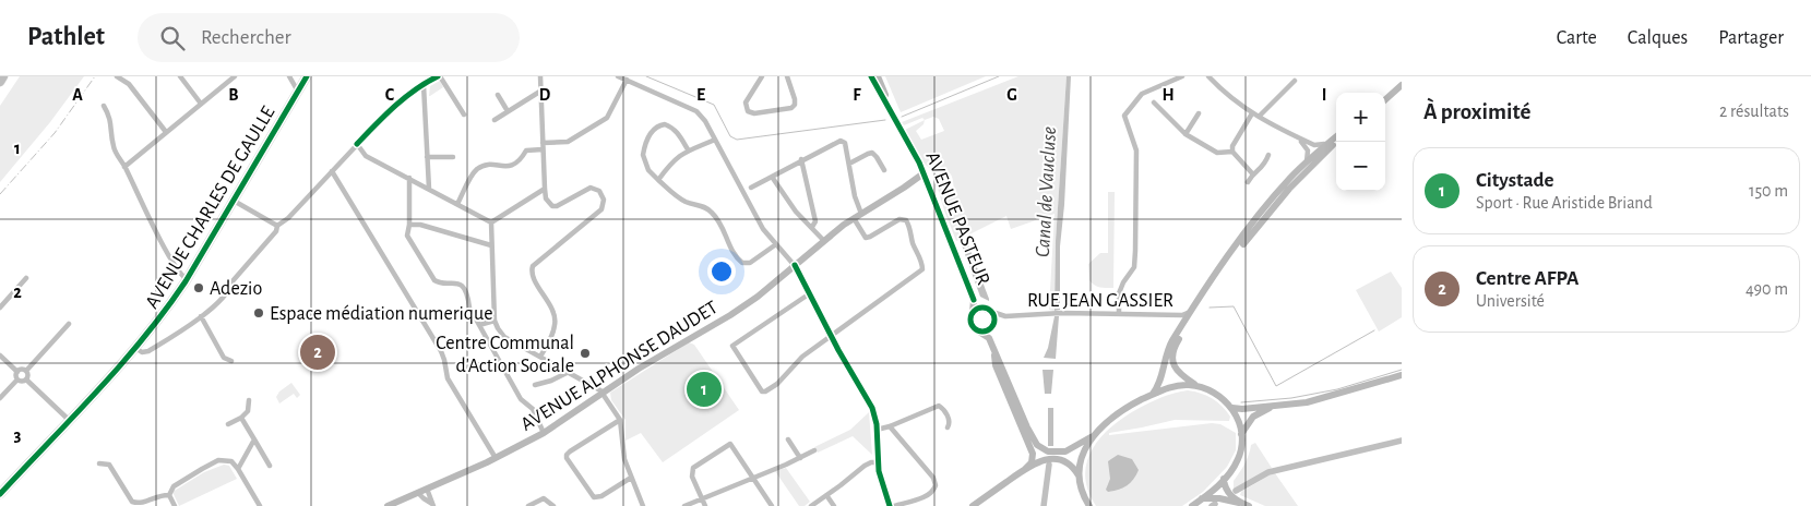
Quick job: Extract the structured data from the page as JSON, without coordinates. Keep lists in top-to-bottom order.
{
  "streets": {
    "main road": ["AVENUE CHARLES DE GAULLE", "AVENUE PASTEUR", "AVENUE ALPHONSE DAUDET"],
    "street": ["RUE JEAN GASSIER"]
  },
  "crossings": [
    ["AVENUE PASTEUR", "RUE JEAN GASSIER"],
    ["AVENUE PASTEUR", "AVENUE ALPHONSE DAUDET"]
  ],
  "water": ["Canal de Vaucluse"],
  "places": ["Adezio", "Espace médiation numerique", "Centre Communal d'Action Sociale"],
  "page": {
    "header": "Pathlet",
    "search": "Rechercher",
    "nav": ["Carte", "Calques", "Partager"],
    "heading": ["À proximité", "2 résultats"],
    "map_buttons": ["+", "−"],
    "list": [
      {
        "mark": "1",
        "name": "Citystade",
        "note": "Sport · Rue Aristide Briand",
        "value": "150 m"
      },
      {
        "mark": "2",
        "name": "Centre AFPA",
        "note": "Université",
        "value": "490 m"
      }
    ],
    "pins": ["2", "1"]
  },
  "grid": {
    "columns": [
      "A",
      "B",
      "C",
      "D",
      "E",
      "F",
      "G",
      "H",
      "I"
    ],
    "rows": ["1", "2", "3"]
  }
}
